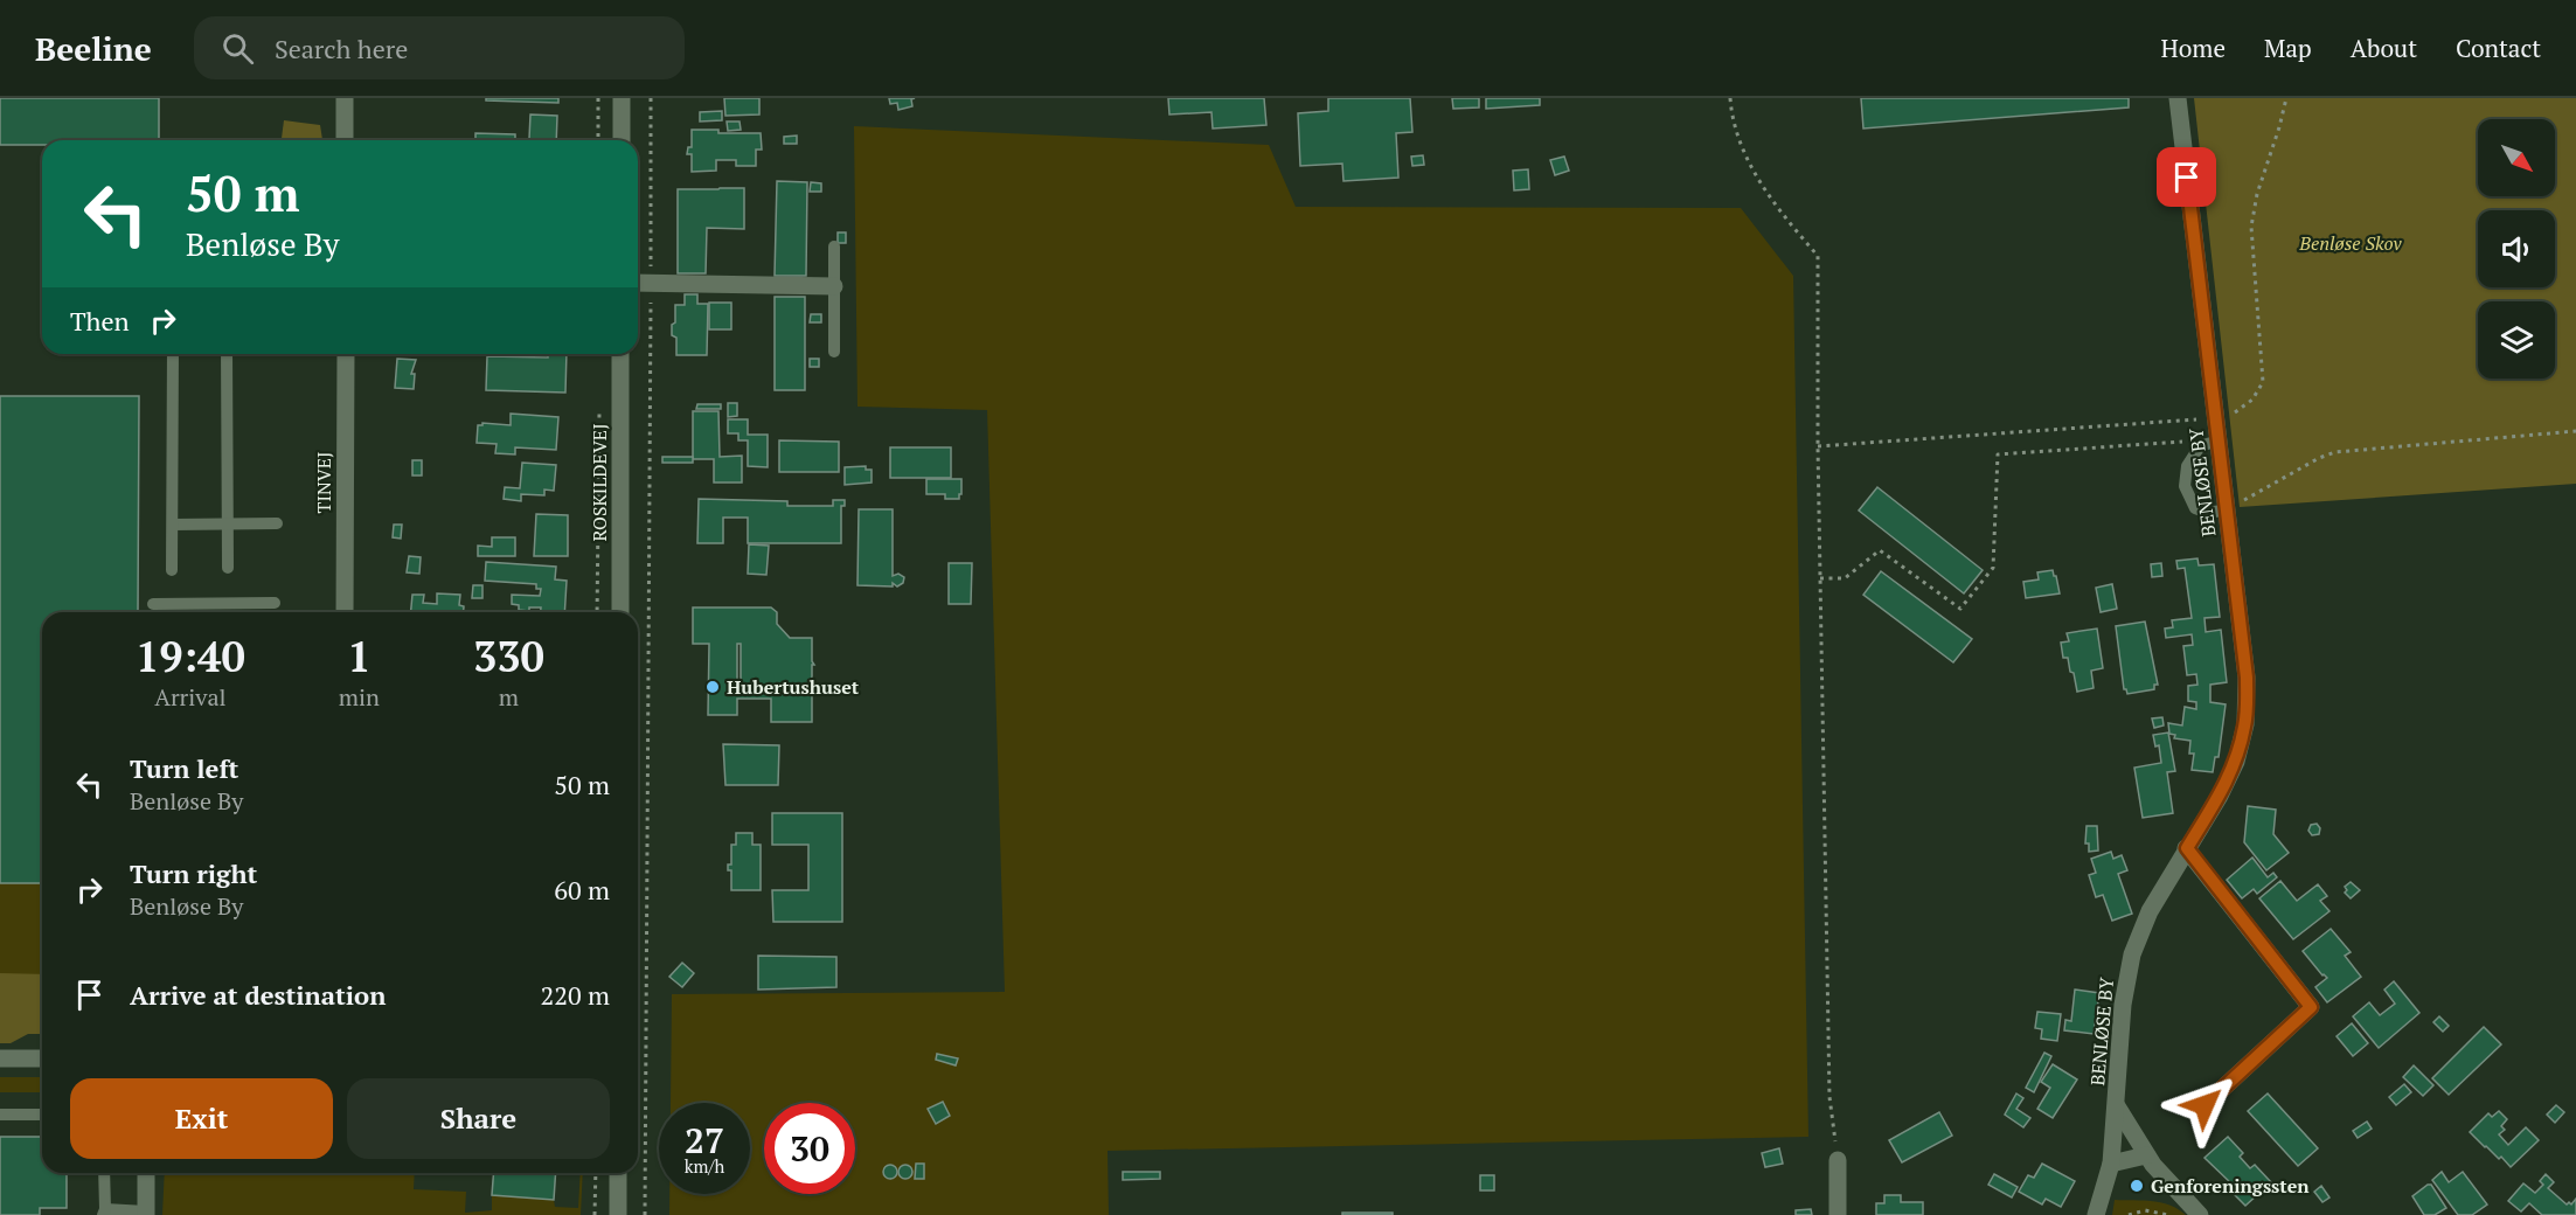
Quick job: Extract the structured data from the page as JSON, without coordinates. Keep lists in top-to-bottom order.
{
  "streets": {
    "street": ["TINVEJ", "ROSKILDEVEJ", "BENLØSE BY"]
  },
  "parks": ["Benløse Skov"],
  "places": ["Hubertushuset", "Genforeningssten"],
  "north": "bottom right",
  "page": {
    "header": "Beeline",
    "search": "Search here",
    "nav": [
      "Home",
      "Map",
      "About",
      "Contact"
    ],
    "turn": ["50 m", "Benløse By"],
    "then": "Then",
    "eta": [
      "19:40",
      "Arrival",
      "1",
      "min",
      "330",
      "m"
    ],
    "list": [
      {
        "name": "Turn left",
        "note": "Benløse By",
        "value": "50 m"
      },
      {
        "name": "Turn right",
        "note": "Benløse By",
        "value": "60 m"
      },
      {
        "name": "Arrive at destination",
        "value": "220 m"
      }
    ],
    "buttons": ["Exit", "Share"],
    "speed": "27 km/h",
    "limit": "30"
  }
}
